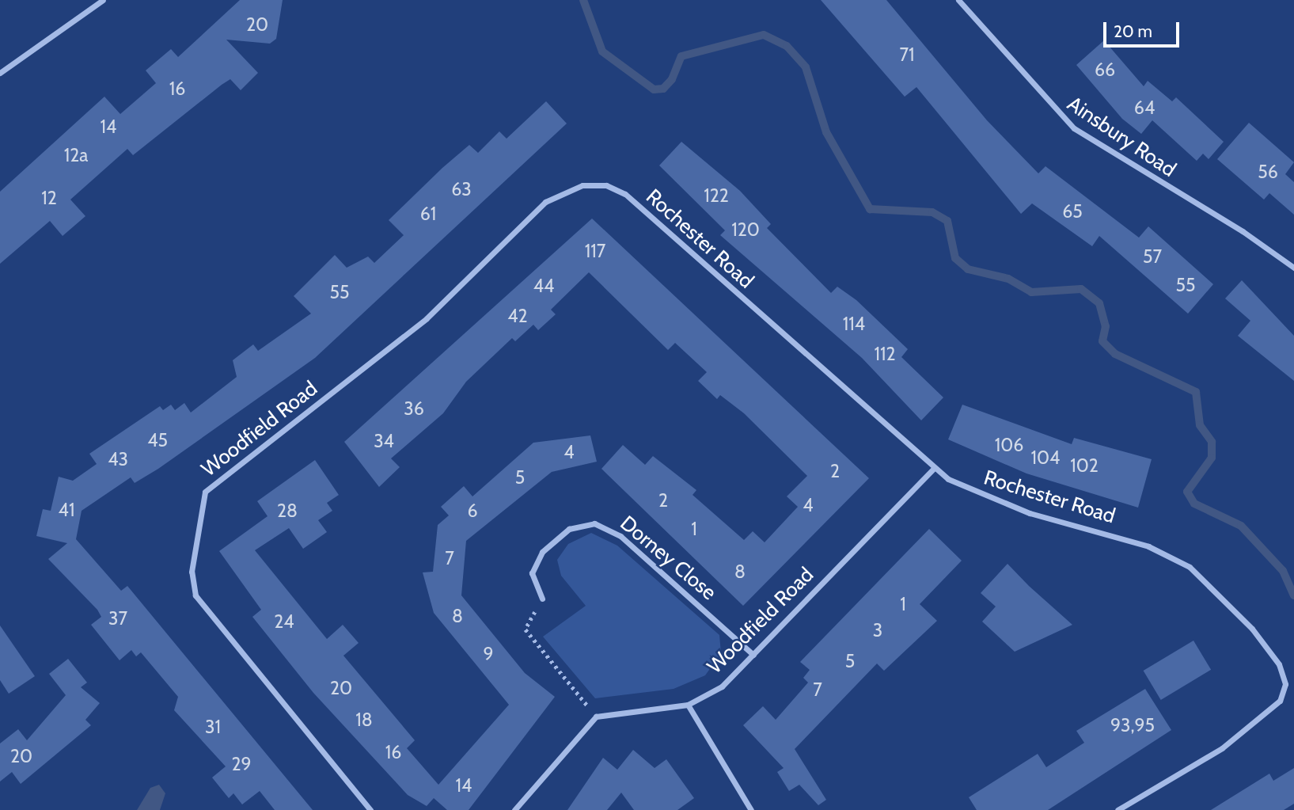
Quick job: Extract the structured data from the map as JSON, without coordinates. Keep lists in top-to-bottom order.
{
  "streets": {
    "street": [
      "Ainsbury Road",
      "Rochester Road",
      "Woodfield Road",
      "Dorney Close"
    ]
  },
  "crossings": [
    ["Rochester Road", "Woodfield Road"],
    ["Woodfield Road", "Dorney Close"]
  ],
  "house_numbers": [
    "20",
    "71",
    "66",
    "16",
    "64",
    "14",
    "12a",
    "56",
    "63",
    "122",
    "12",
    "65",
    "61",
    "120",
    "117",
    "57",
    "55",
    "44",
    "55",
    "42",
    "114",
    "112",
    "36",
    "45",
    "34",
    "106",
    "4",
    "104",
    "43",
    "102",
    "2",
    "5",
    "2",
    "4",
    "41",
    "28",
    "6",
    "1",
    "7",
    "8",
    "1",
    "8",
    "37",
    "24",
    "3",
    "9",
    "5",
    "20",
    "7",
    "18",
    "93,95",
    "31",
    "16",
    "20",
    "29",
    "14"
  ],
  "scale_bar": "20 m"
}
